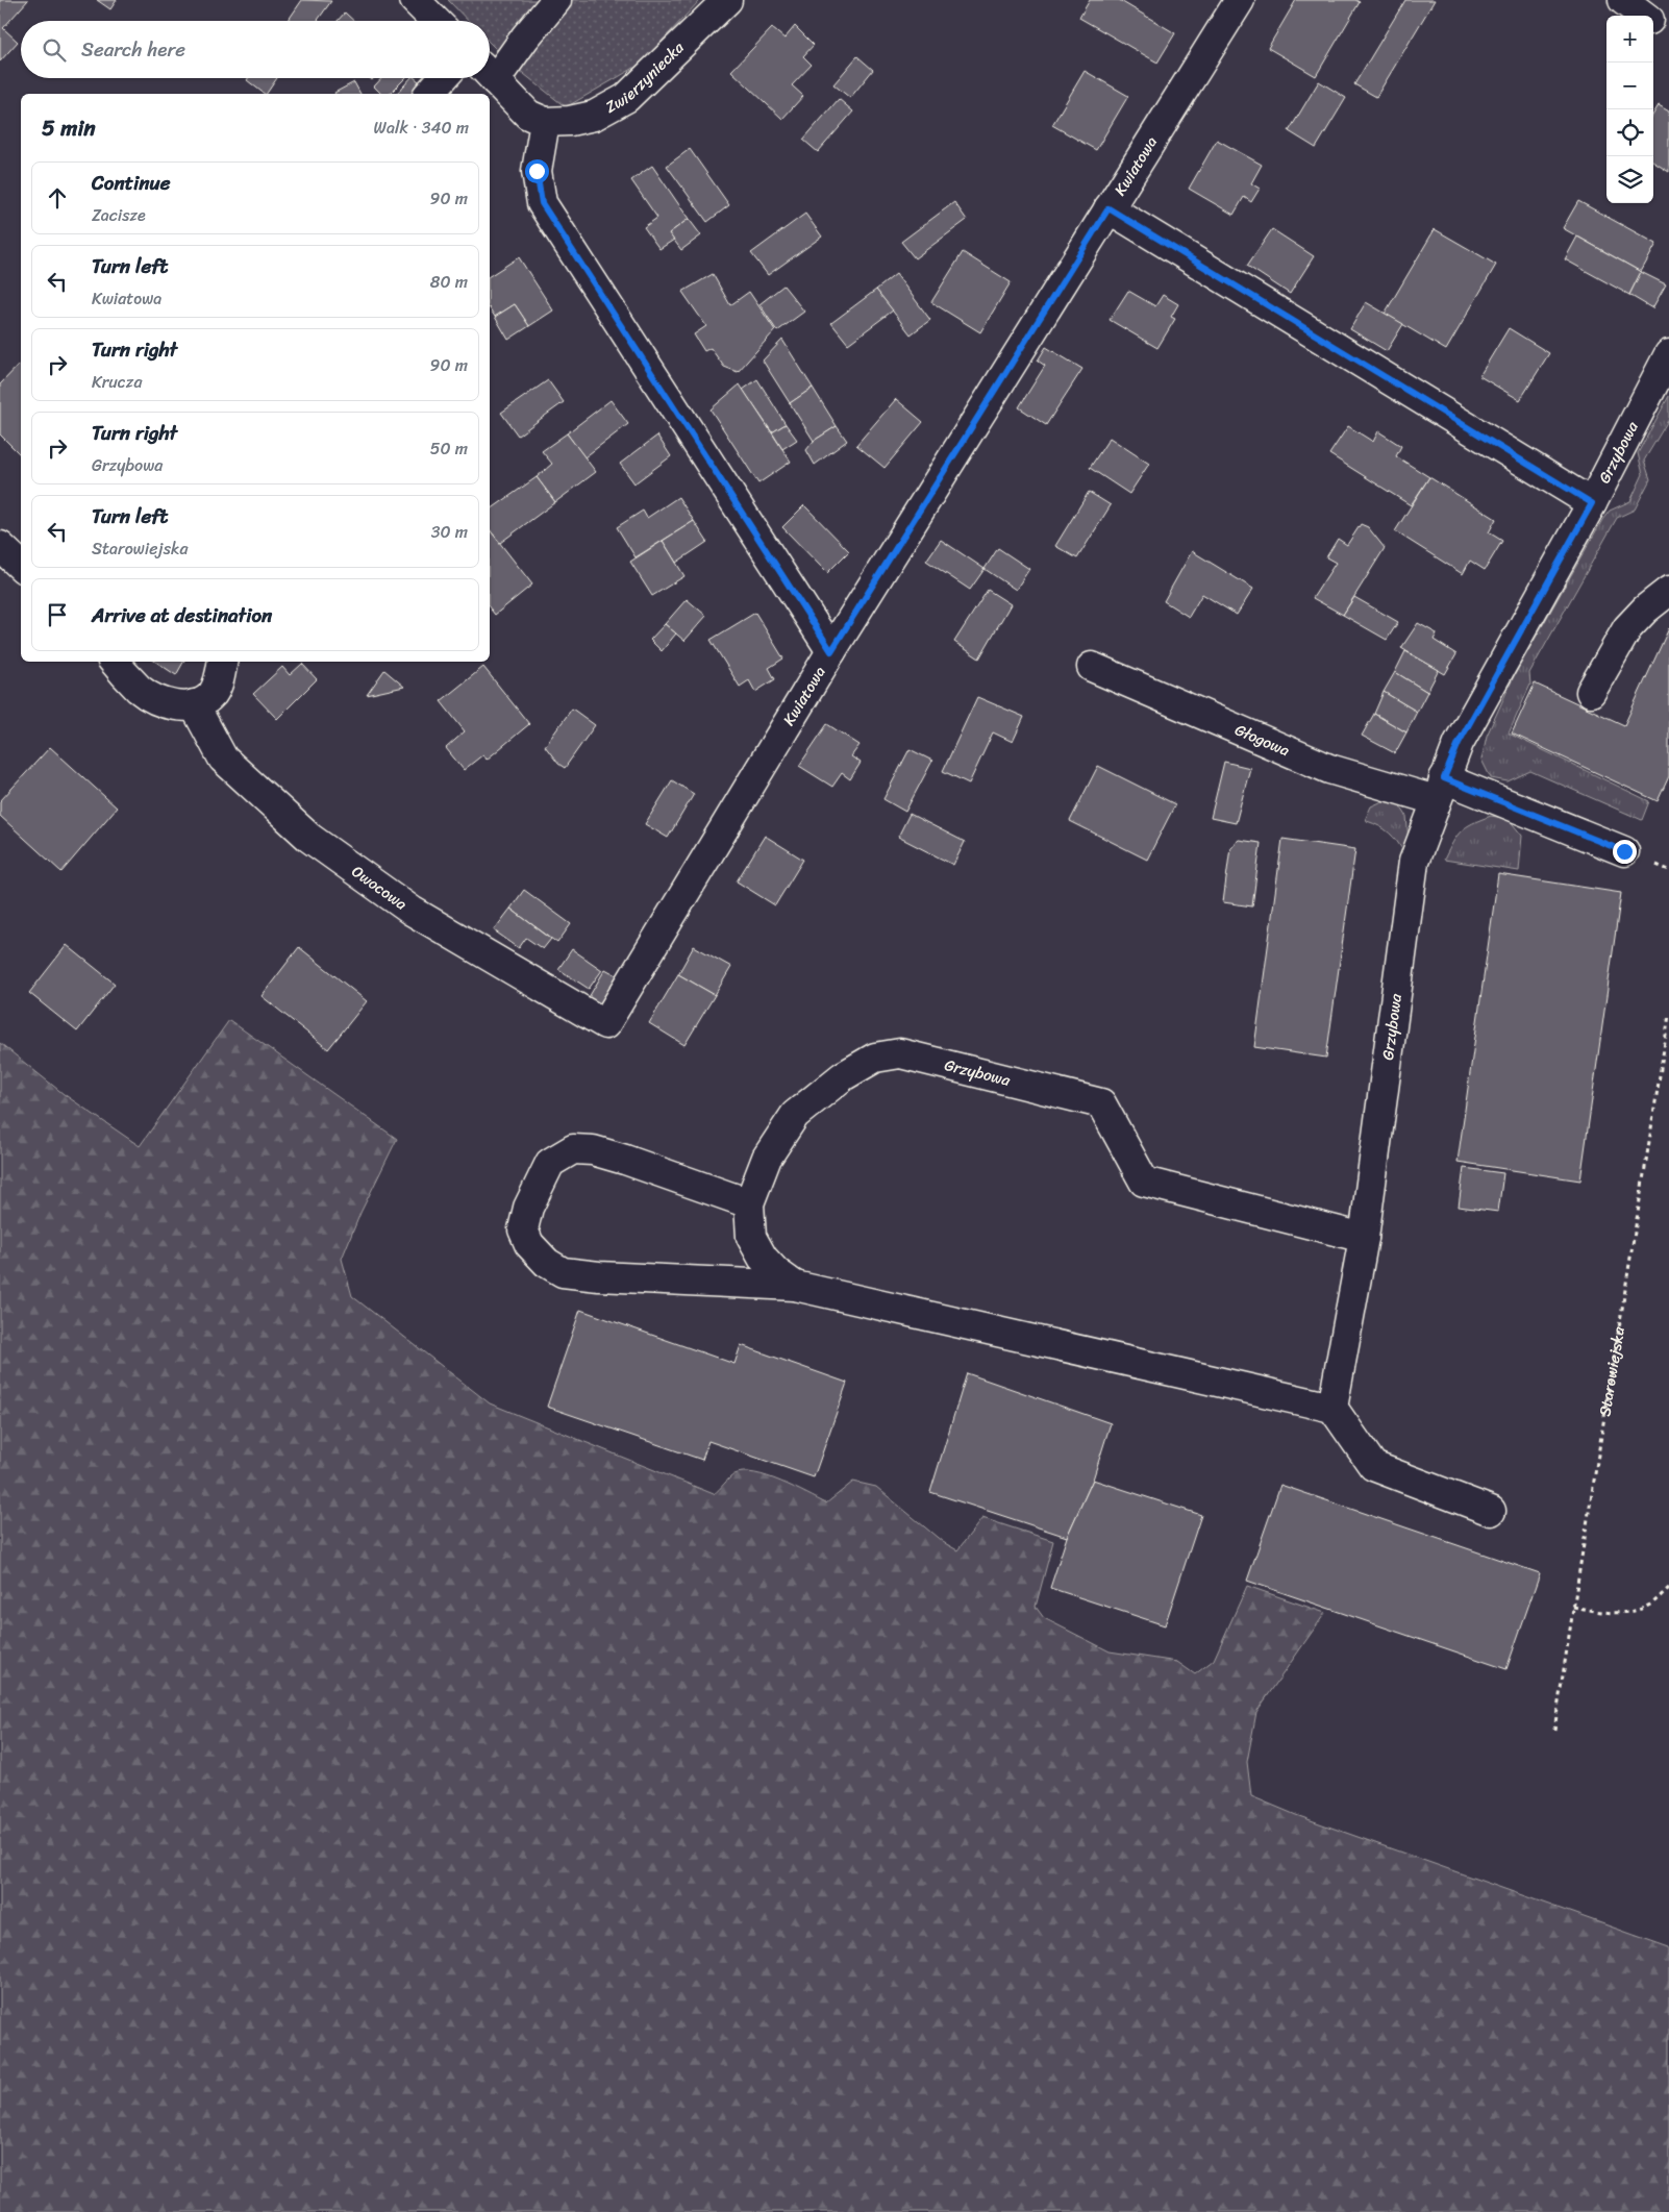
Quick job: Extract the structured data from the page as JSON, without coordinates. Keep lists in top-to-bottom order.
{
  "streets": {
    "street": [
      "Zwierzyniecka",
      "Kwiatowa",
      "Grzybowa",
      "Głogowa",
      "Owocowa"
    ],
    "path": ["Starowiejska"]
  },
  "crossings": [
    ["Kwiatowa", "Owocowa"],
    ["Grzybowa", "Głogowa"]
  ],
  "page": {
    "map_buttons": ["+", "−"],
    "search": "Search here",
    "heading": ["5 min", "Walk · 340 m"],
    "list": [
      ["Continue", "Zacisze", "90 m"],
      ["Turn left", "Kwiatowa", "80 m"],
      ["Turn right", "Krucza", "90 m"],
      ["Turn right", "Grzybowa", "50 m"],
      ["Turn left", "Starowiejska", "30 m"],
      "Arrive at destination"
    ]
  }
}
